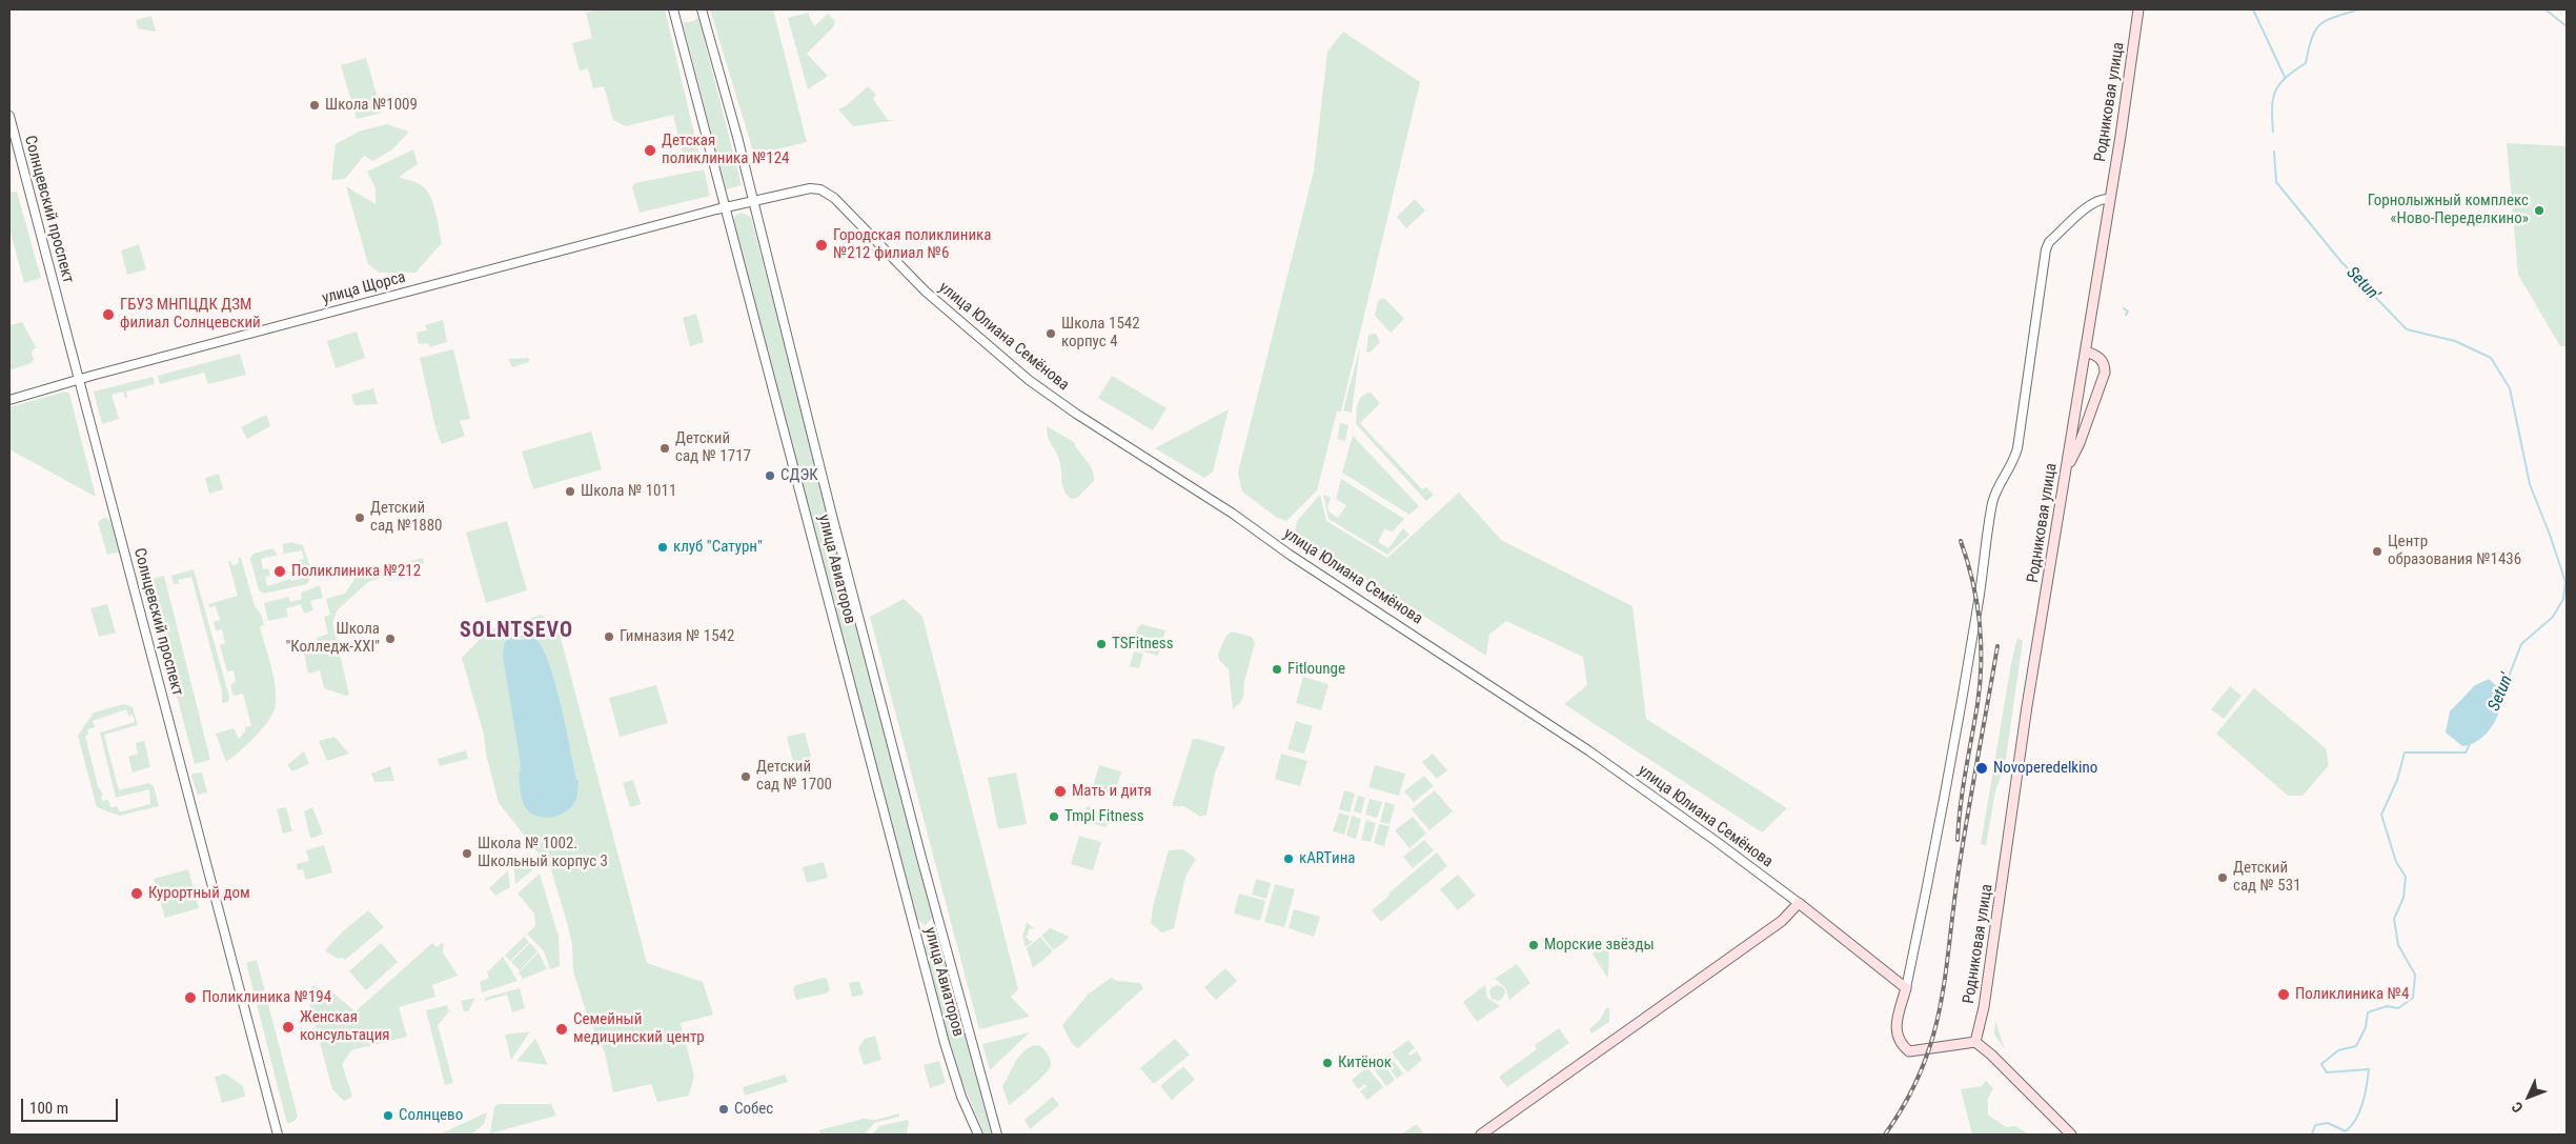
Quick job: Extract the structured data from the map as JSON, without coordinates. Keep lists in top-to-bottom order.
{
  "streets": {
    "main road": ["Родниковая улица", "улица Юлиана Семёнова"],
    "street": ["Солнцевский проспект", "улица Щорса", "улица Авиаторов"]
  },
  "crossings": [
    ["Солнцевский проспект", "улица Щорса"],
    ["улица Щорса", "улица Юлиана Семёнова"],
    ["улица Щорса", "улица Авиаторов"],
    ["улица Юлиана Семёнова", "улица Авиаторов"]
  ],
  "districts": ["SOLNTSEVO"],
  "water": ["Setun'"],
  "places": [
    "Школа №1009",
    "Детская поликлиника №124",
    "Горнолыжный комплекс «Ново-Переделкино»",
    "Городская поликлиника №212 филиал №6",
    "ГБУЗ МНПЦДК ДЗМ филиал Солнцевский",
    "Школа 1542 корпус 4",
    "Детский сад № 1717",
    "СДЭК",
    "Школа № 1011",
    "Детский сад №1880",
    "клуб \"Сатурн\"",
    "Центр образования №1436",
    "Поликлиника №212",
    "Гимназия № 1542",
    "Школа \"Колледж-XXI\"",
    "TSFitness",
    "Fitlounge",
    "Novoperedelkino",
    "Детский сад № 1700",
    "Мать и дитя",
    "Tmpl Fitness",
    "Школа № 1002. Школьный корпус 3",
    "кARTина",
    "Детский сад № 531",
    "Курортный дом",
    "Морские звёзды",
    "Поликлиника №4",
    "Поликлиника №194",
    "Женская консультация",
    "Семейный медицинский центр",
    "Китёнок",
    "Собес",
    "Солнцево"
  ],
  "scale_bar": "100 m",
  "north": "bottom left"
}
